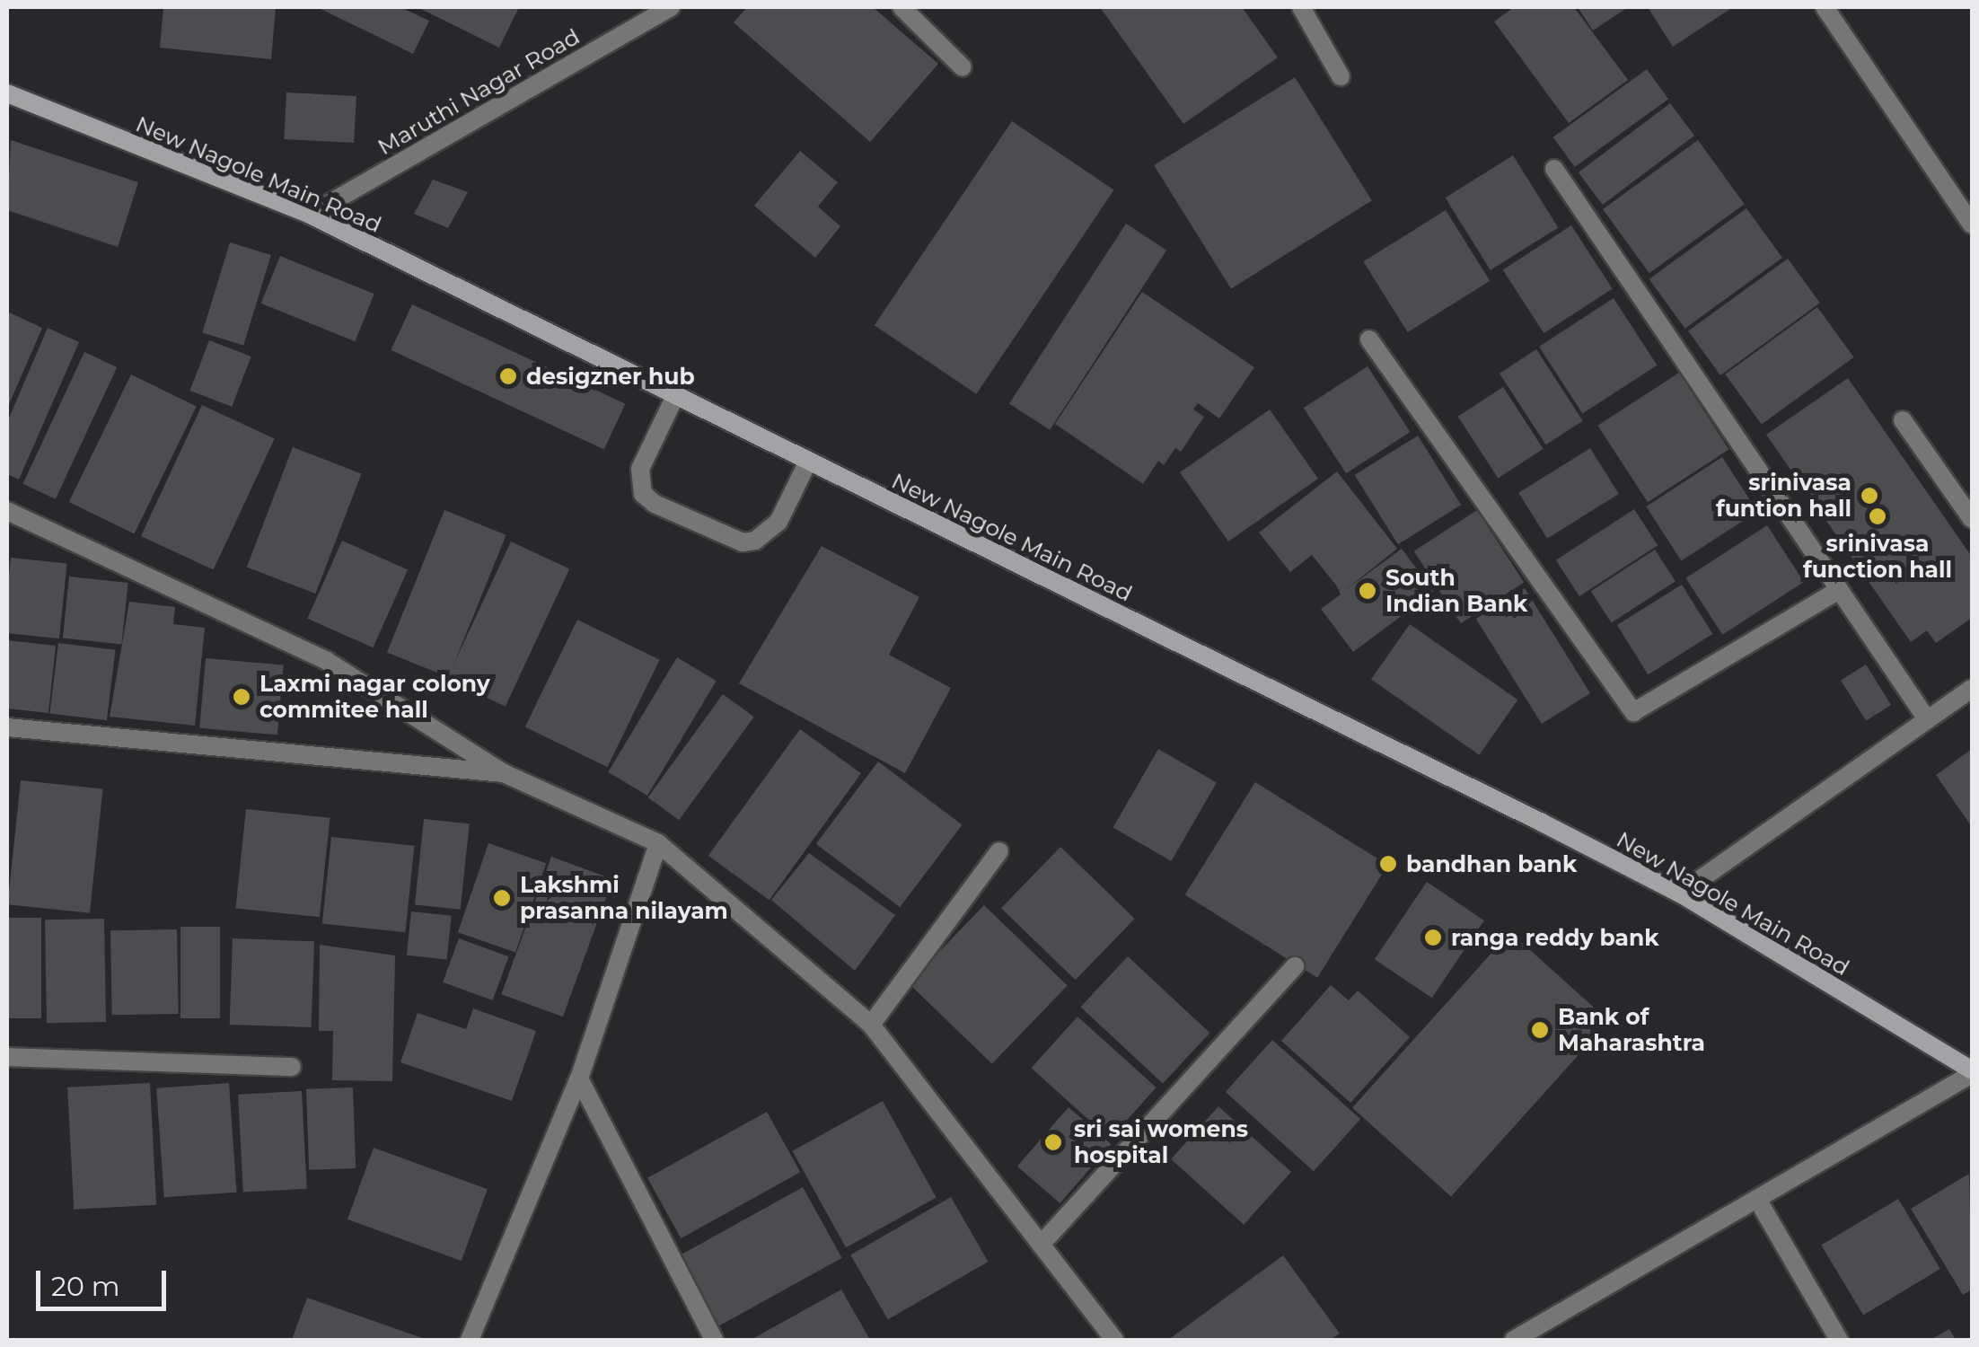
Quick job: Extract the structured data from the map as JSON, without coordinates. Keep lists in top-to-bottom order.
{
  "streets": {
    "street": ["Maruthi Nagar Road", "New Nagole Main Road"]
  },
  "crossings": [
    ["Maruthi Nagar Road", "New Nagole Main Road"]
  ],
  "places": [
    "desigzner hub",
    "srinivasa funtion hall",
    "srinivasa function hall",
    "South Indian Bank",
    "Laxmi nagar colony commitee hall",
    "bandhan bank",
    "Lakshmi prasanna nilayam",
    "ranga reddy bank",
    "Bank of Maharashtra",
    "sri sai womens hospital"
  ],
  "scale_bar": "20 m"
}
